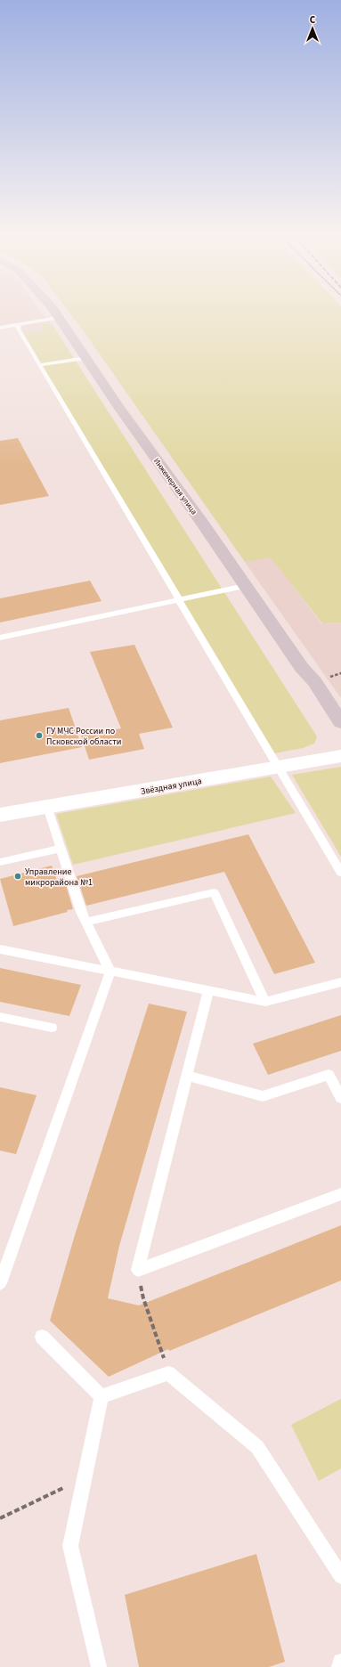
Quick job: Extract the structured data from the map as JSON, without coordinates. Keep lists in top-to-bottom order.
{
  "streets": {
    "main road": ["Инженерная улица"],
    "street": ["Звёздная улица"]
  },
  "places": ["ГУ МЧС России по Псковской области", "Управление микрорайона №1"],
  "north": "top"
}
